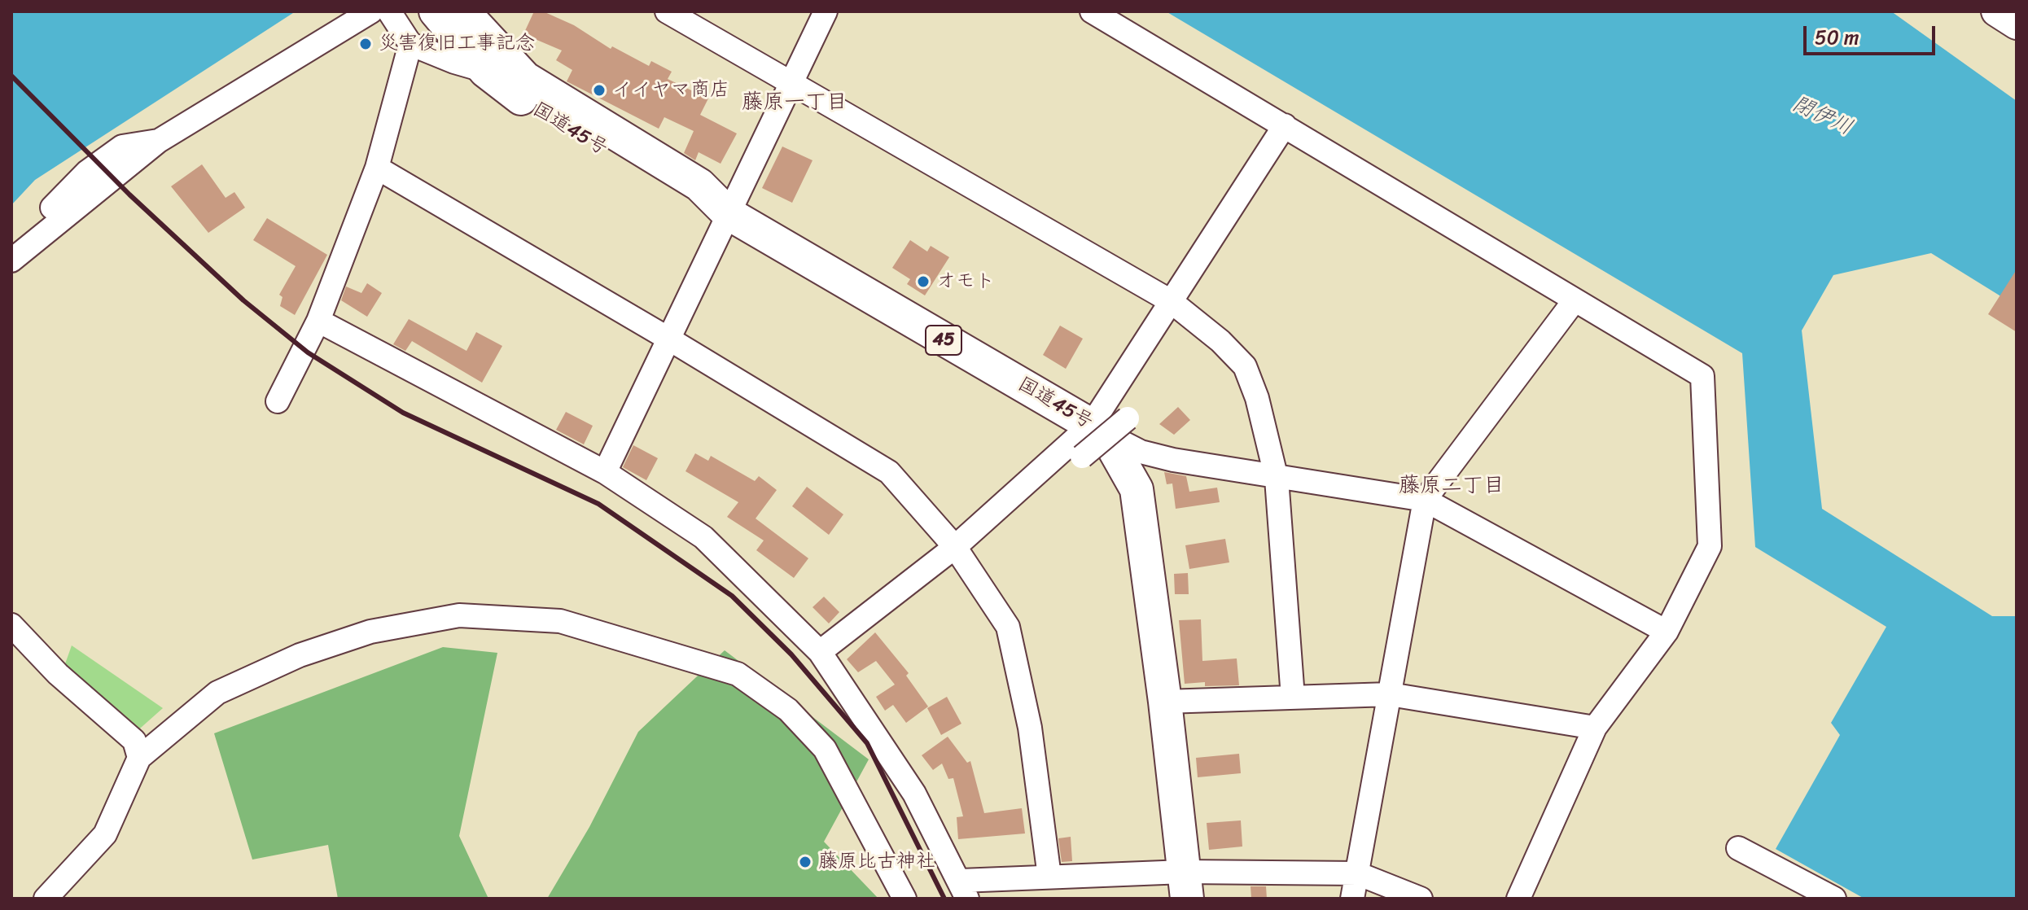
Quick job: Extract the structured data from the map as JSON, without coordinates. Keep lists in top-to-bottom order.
{
  "streets": {
    "highway": ["国道45号", "45"]
  },
  "districts": ["藤原一丁目", "藤原二丁目"],
  "water": ["閉伊川"],
  "places": [
    "災害復旧工事記念",
    "イイヤマ商店",
    "オモト",
    "藤原比古神社"
  ],
  "scale_bar": "50 m"
}
